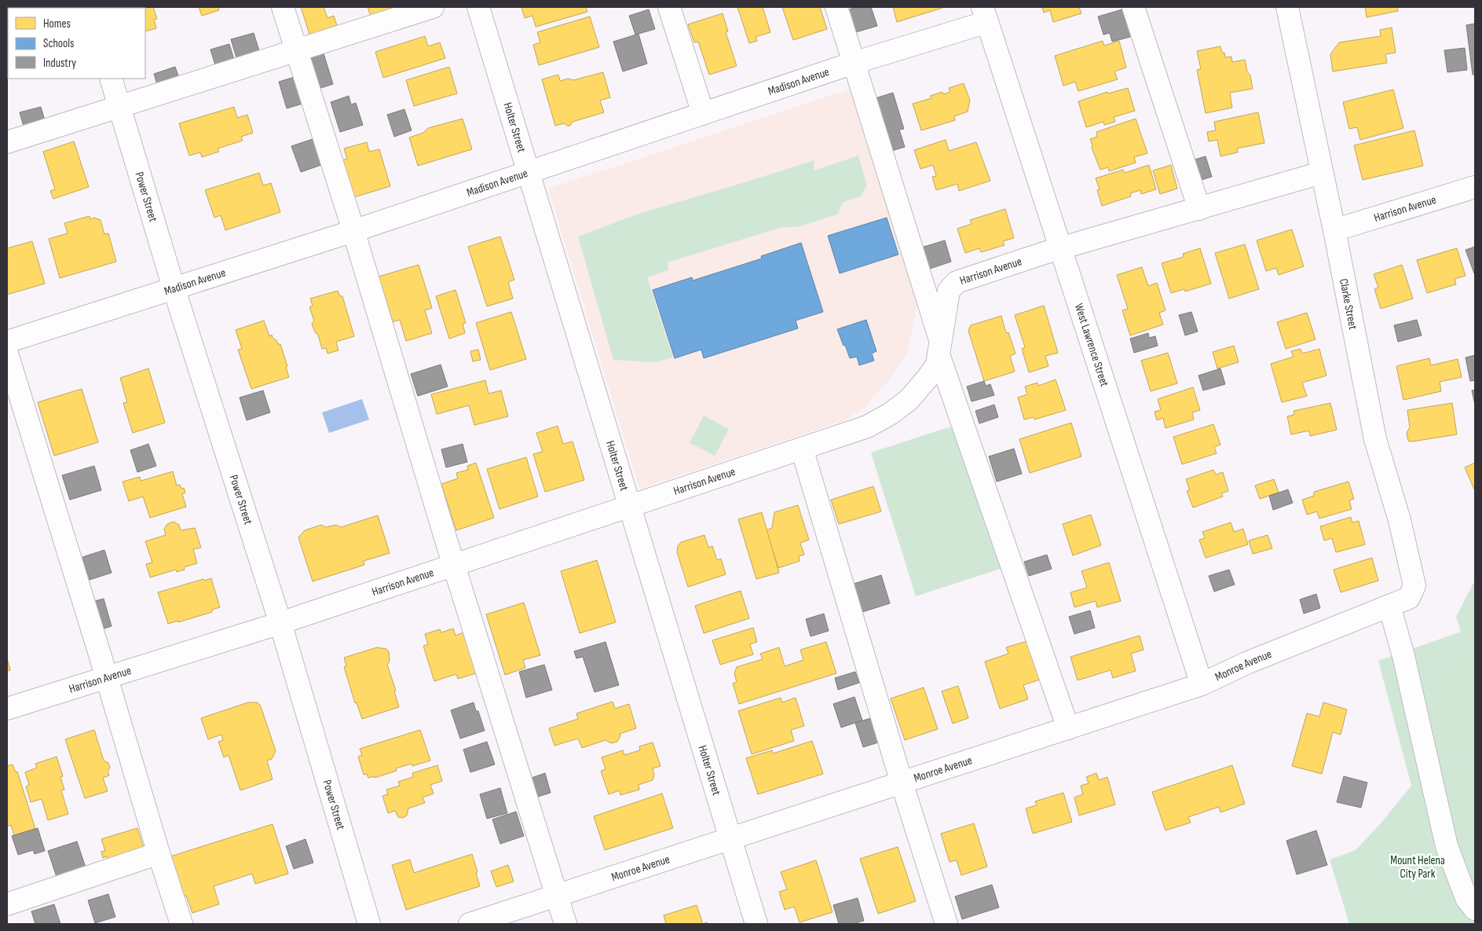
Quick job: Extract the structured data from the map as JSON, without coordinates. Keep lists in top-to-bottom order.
{
  "streets": {
    "street": [
      "Madison Avenue",
      "Holter Street",
      "Power Street",
      "Harrison Avenue",
      "Clarke Street",
      "West Lawrence Street",
      "Monroe Avenue"
    ]
  },
  "crossings": [
    ["Madison Avenue", "Holter Street"],
    ["Madison Avenue", "Power Street"],
    ["Madison Avenue", "West Lawrence Street"],
    ["Holter Street", "Harrison Avenue"],
    ["Holter Street", "Monroe Avenue"],
    ["Power Street", "Harrison Avenue"],
    ["Harrison Avenue", "Clarke Street"],
    ["Harrison Avenue", "West Lawrence Street"],
    ["Clarke Street", "Monroe Avenue"],
    ["West Lawrence Street", "Monroe Avenue"]
  ],
  "parks": ["Mount Helena City Park"],
  "legend": ["Homes", "Schools", "Industry"]
}
